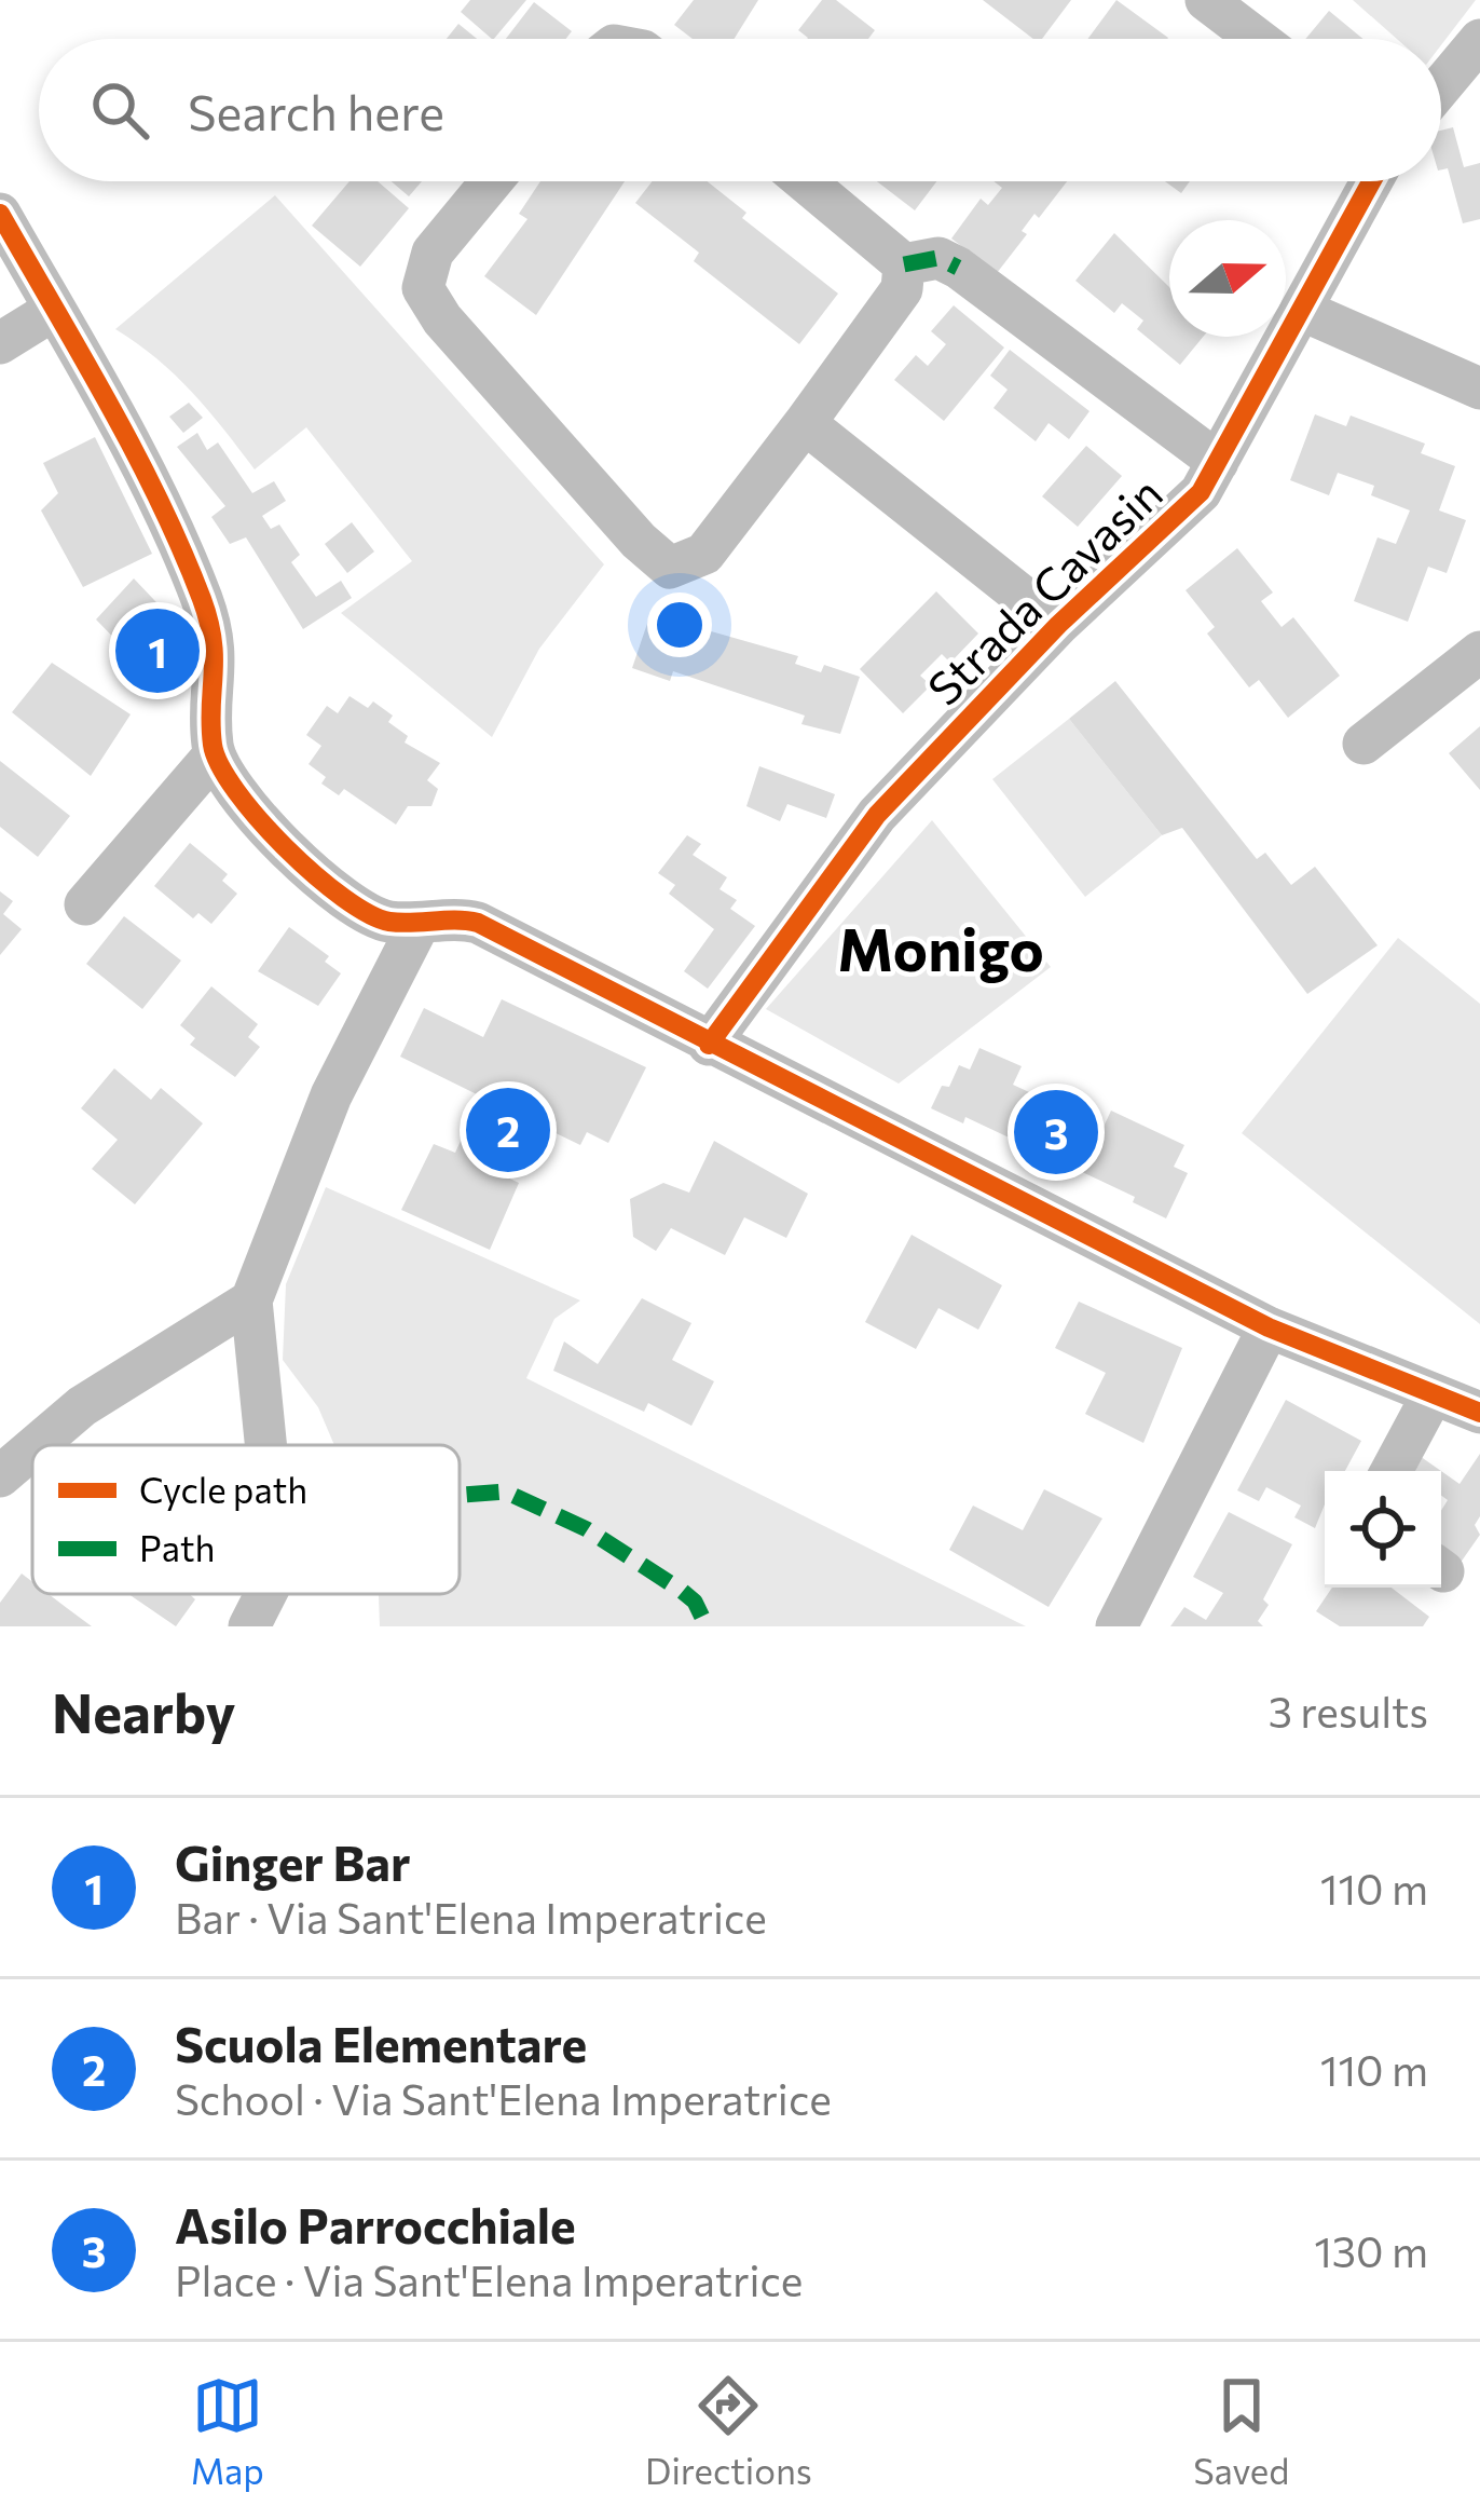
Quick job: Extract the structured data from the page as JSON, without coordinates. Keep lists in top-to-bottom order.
{
  "streets": {
    "street": ["Strada Cavasin"]
  },
  "districts": ["Monigo"],
  "legend": ["Cycle path", "Path"],
  "north": "right",
  "page": {
    "search": "Search here",
    "pins": ["1", "2", "3"],
    "heading": ["Nearby", "3 results"],
    "list": [
      {
        "mark": "1",
        "name": "Ginger Bar",
        "note": "Bar · Via Sant'Elena Imperatrice",
        "value": "110 m"
      },
      {
        "mark": "2",
        "name": "Scuola Elementare",
        "note": "School · Via Sant'Elena Imperatrice",
        "value": "110 m"
      },
      {
        "mark": "3",
        "name": "Asilo Parrocchiale",
        "note": "Place · Via Sant'Elena Imperatrice",
        "value": "130 m"
      }
    ],
    "nav": ["Map", "Directions", "Saved"]
  }
}
